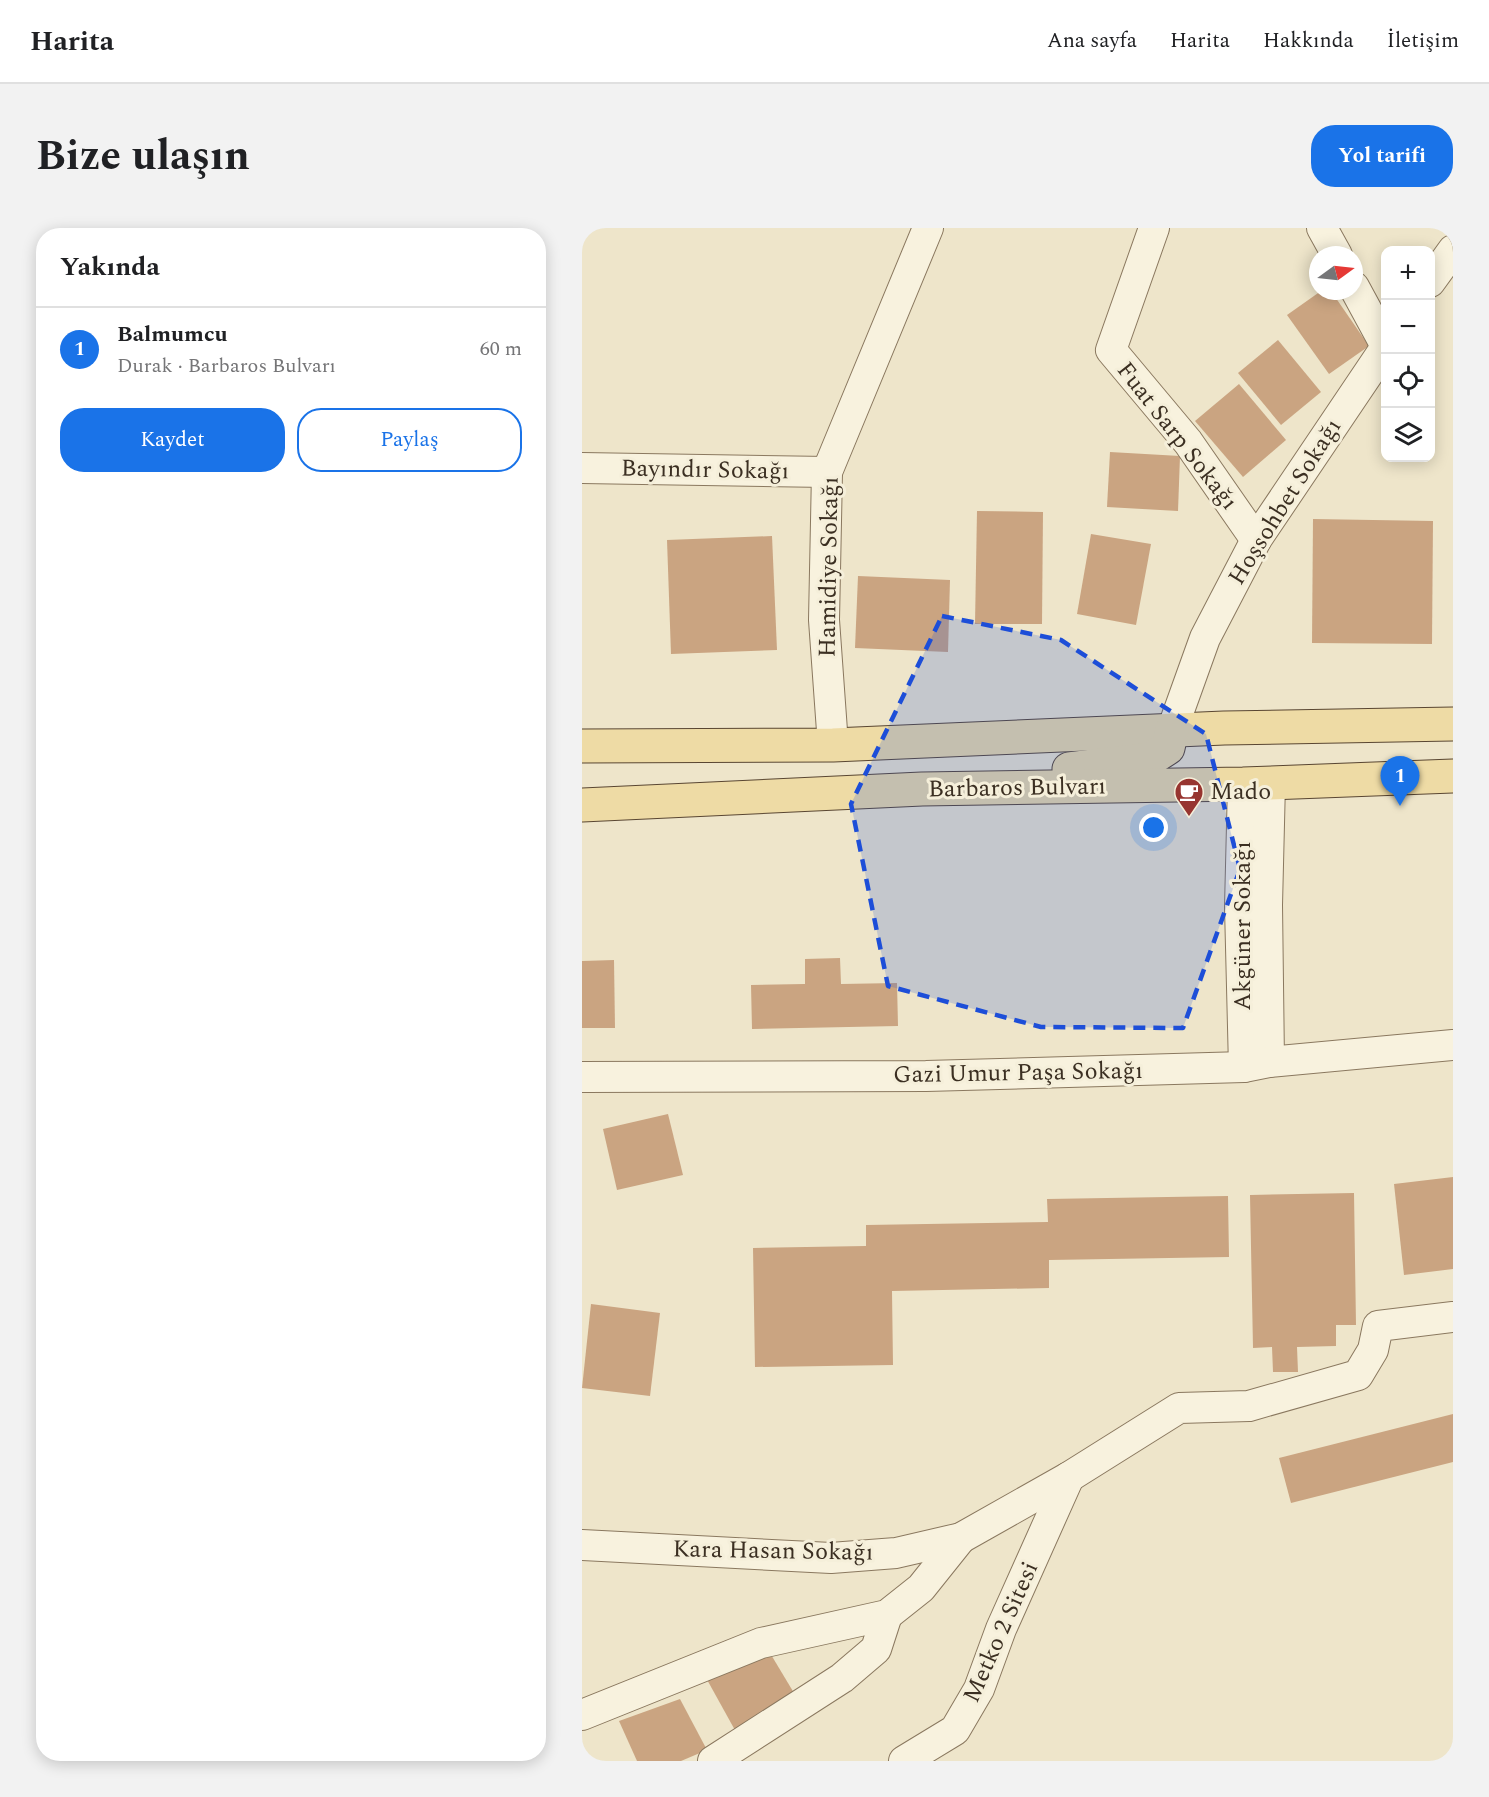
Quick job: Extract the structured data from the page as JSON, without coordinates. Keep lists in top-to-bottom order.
{
  "streets": {
    "main road": ["Barbaros Bulvarı"],
    "street": [
      "Fuat Sarp Sokağı",
      "Bayındır Sokağı",
      "Hoşsohbet Sokağı",
      "Hamidiye Sokağı",
      "Akgüner Sokağı",
      "Gazi Umur Paşa Sokağı",
      "Kara Hasan Sokağı",
      "Metko 2 Sitesi"
    ]
  },
  "crossings": [
    ["Fuat Sarp Sokağı", "Hoşsohbet Sokağı"],
    ["Bayındır Sokağı", "Hamidiye Sokağı"],
    ["Hoşsohbet Sokağı", "Barbaros Bulvarı"],
    ["Hamidiye Sokağı", "Barbaros Bulvarı"],
    ["Barbaros Bulvarı", "Akgüner Sokağı"],
    ["Akgüner Sokağı", "Gazi Umur Paşa Sokağı"]
  ],
  "places": {
    "cafe": ["Mado"]
  },
  "north": "right",
  "page": {
    "header": "Harita",
    "nav": [
      "Ana sayfa",
      "Harita",
      "Hakkında",
      "İletişim"
    ],
    "title": "Bize ulaşın",
    "buttons": [
      "Yol tarifi",
      ["Kaydet", "Paylaş"]
    ],
    "heading": "Yakında",
    "map_buttons": ["+", "−"],
    "list": [
      {
        "mark": "1",
        "name": "Balmumcu",
        "note": "Durak · Barbaros Bulvarı",
        "value": "60 m"
      }
    ],
    "pins": "1"
  }
}
